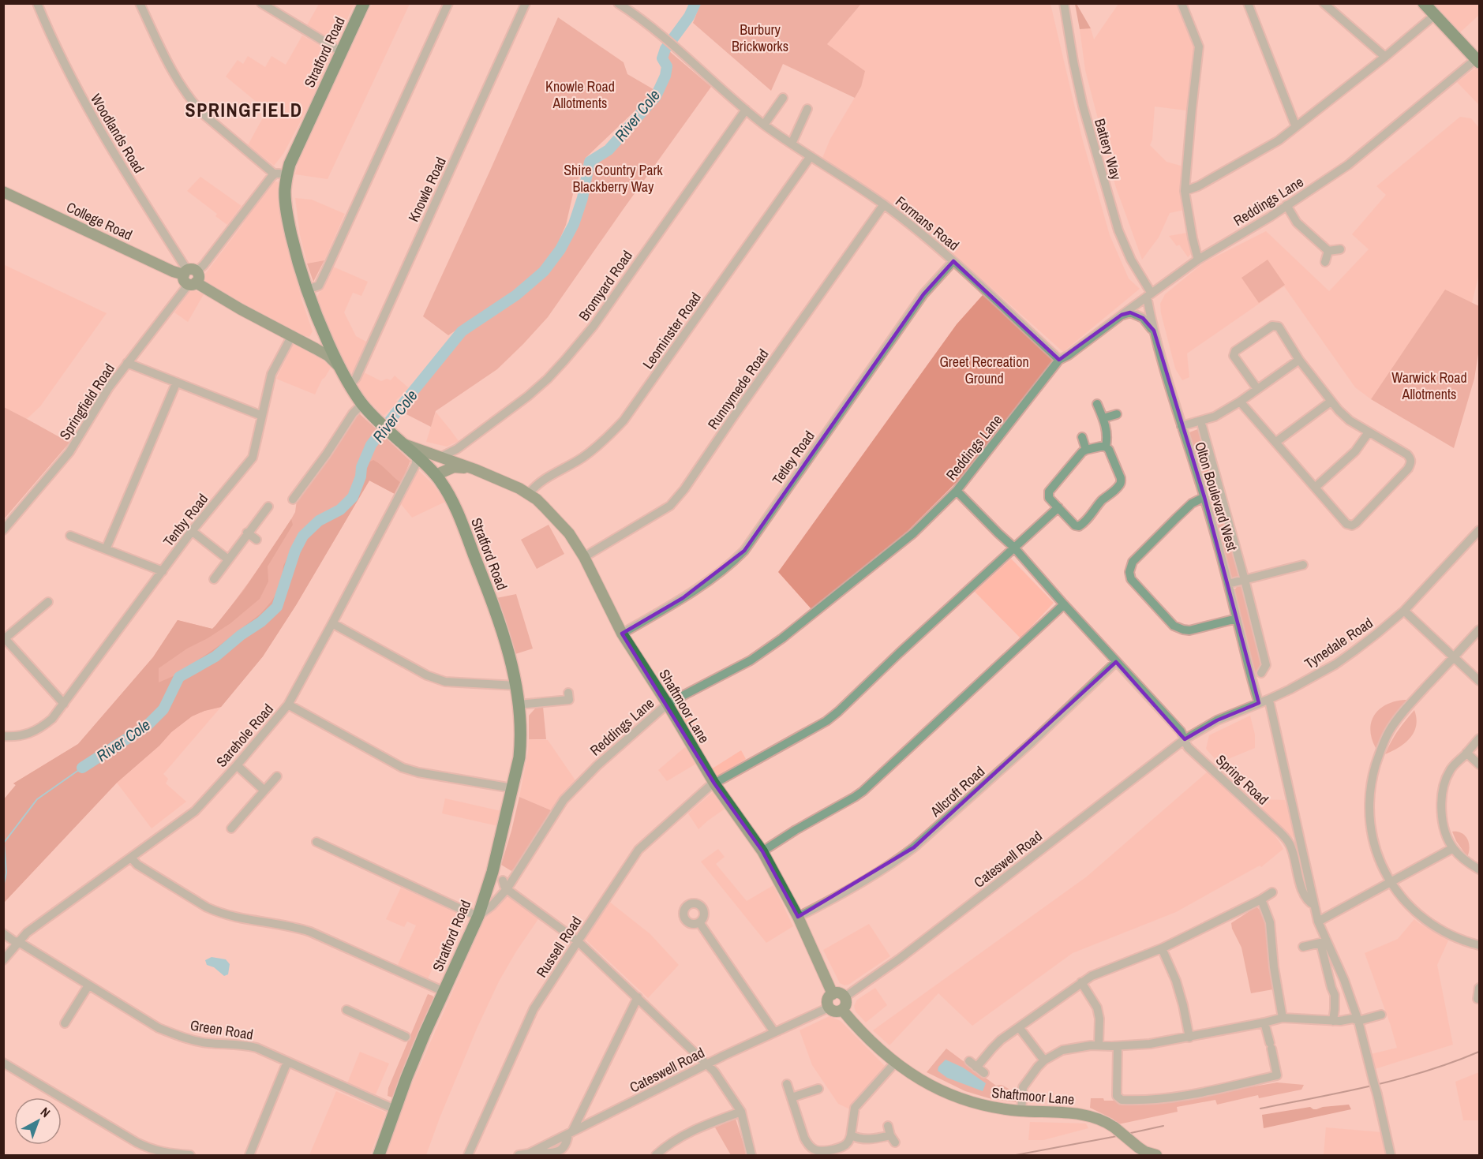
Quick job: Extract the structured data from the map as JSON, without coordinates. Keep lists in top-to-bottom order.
{
  "streets": {
    "highway": ["Stratford Road"],
    "main road": ["College Road", "Shaftmoor Lane"],
    "street": [
      "Woodlands Road",
      "Battery Way",
      "Knowle Road",
      "Reddings Lane",
      "Formans Road",
      "Bromyard Road",
      "Leominster Road",
      "Runnymede Road",
      "Springfield Road",
      "Tetley Road",
      "Olton Boulevard West",
      "Tenby Road",
      "Tynedale Road",
      "Sarehole Road",
      "Spring Road",
      "Allcroft Road",
      "Cateswell Road",
      "Russell Road",
      "Green Road"
    ]
  },
  "crossings": [
    ["Stratford Road", "Knowle Road"],
    ["Stratford Road", "Reddings Lane"],
    ["Stratford Road", "College Road"],
    ["Stratford Road", "Shaftmoor Lane"],
    ["Stratford Road", "Sarehole Road"],
    ["Stratford Road", "Green Road"],
    ["Woodlands Road", "College Road"],
    ["Woodlands Road", "Springfield Road"],
    ["Battery Way", "Reddings Lane"],
    ["Battery Way", "Olton Boulevard West"],
    ["Reddings Lane", "Formans Road"],
    ["Reddings Lane", "Olton Boulevard West"],
    ["Reddings Lane", "Shaftmoor Lane"],
    ["Reddings Lane", "Spring Road"],
    ["College Road", "Springfield Road"],
    ["College Road", "Tenby Road"],
    ["Formans Road", "Bromyard Road"],
    ["Formans Road", "Leominster Road"],
    ["Formans Road", "Runnymede Road"],
    ["Formans Road", "Tetley Road"],
    ["Bromyard Road", "Shaftmoor Lane"],
    ["Leominster Road", "Shaftmoor Lane"],
    ["Runnymede Road", "Shaftmoor Lane"],
    ["Tetley Road", "Shaftmoor Lane"],
    ["Olton Boulevard West", "Tynedale Road"],
    ["Olton Boulevard West", "Spring Road"],
    ["Tynedale Road", "Spring Road"],
    ["Tynedale Road", "Cateswell Road"],
    ["Shaftmoor Lane", "Allcroft Road"],
    ["Shaftmoor Lane", "Cateswell Road"],
    ["Shaftmoor Lane", "Russell Road"],
    ["Sarehole Road", "Green Road"],
    ["Spring Road", "Allcroft Road"],
    ["Spring Road", "Cateswell Road"],
    ["Spring Road", "Russell Road"]
  ],
  "districts": ["SPRINGFIELD"],
  "water": ["River Cole"],
  "parks": [
    "Burbury Brickworks",
    "Knowle Road Allotments",
    "Shire Country Park Blackberry Way",
    "Greet Recreation Ground",
    "Warwick Road Allotments"
  ],
  "north": "top right"
}
